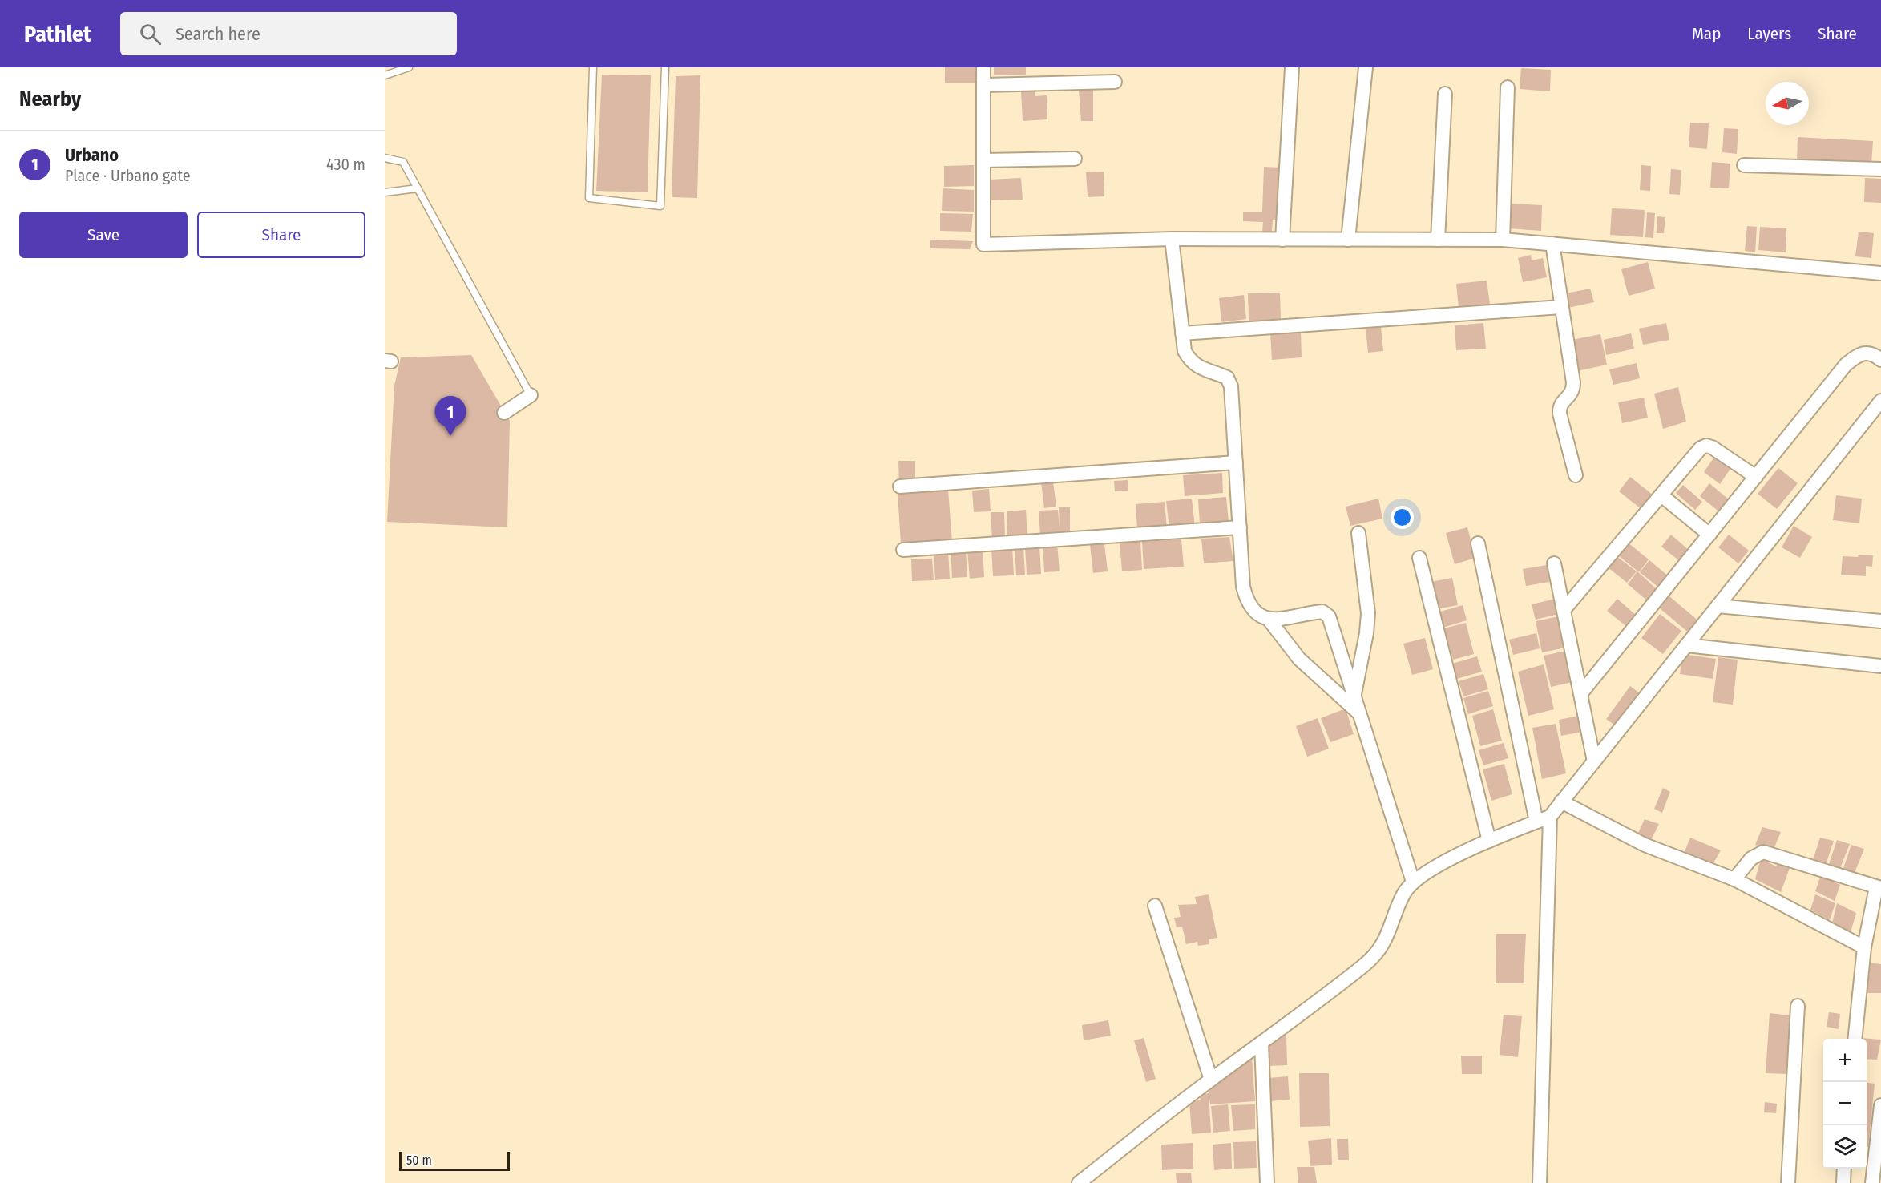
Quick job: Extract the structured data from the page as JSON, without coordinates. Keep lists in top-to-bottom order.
{
  "scale_bar": "50 m",
  "north": "left",
  "page": {
    "header": "Pathlet",
    "search": "Search here",
    "nav": ["Map", "Layers", "Share"],
    "heading": "Nearby",
    "list": [
      {
        "mark": "1",
        "name": "Urbano",
        "note": "Place · Urbano gate",
        "value": "430 m"
      }
    ],
    "buttons": ["Save", "Share"],
    "pins": "1",
    "map_buttons": ["+", "−"],
    "scale": "50 m"
  }
}
